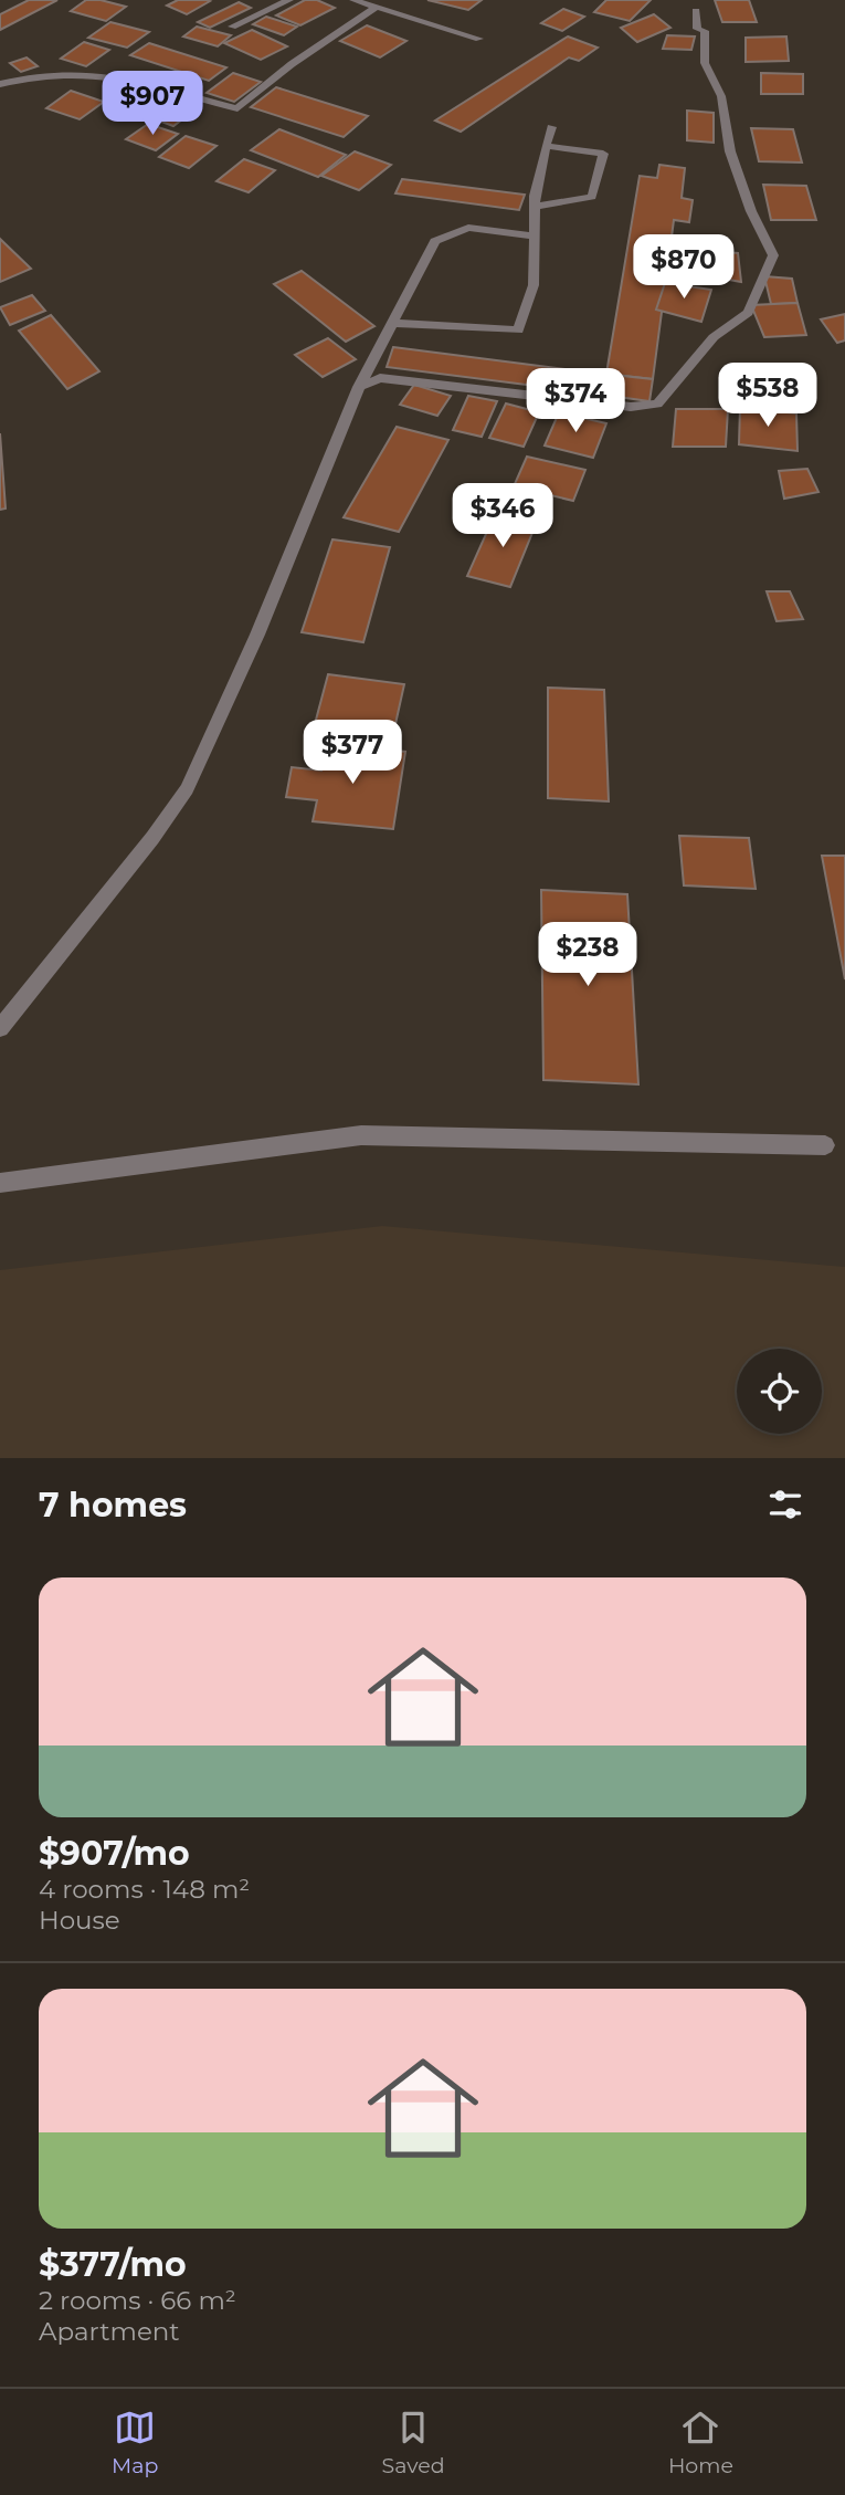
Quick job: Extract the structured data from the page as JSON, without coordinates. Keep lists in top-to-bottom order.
{
  "page": {
    "price": [
      "$907",
      "$870",
      "$538",
      "$374",
      "$346",
      "$377",
      "$238"
    ],
    "heading": "7 homes",
    "list": [
      {
        "name": "$907/mo",
        "note": "4 rooms · 148 m² · House"
      },
      {
        "name": "$377/mo",
        "note": "2 rooms · 66 m² · Apartment"
      }
    ],
    "tabs": ["Map", "Saved", "Home"]
  }
}
